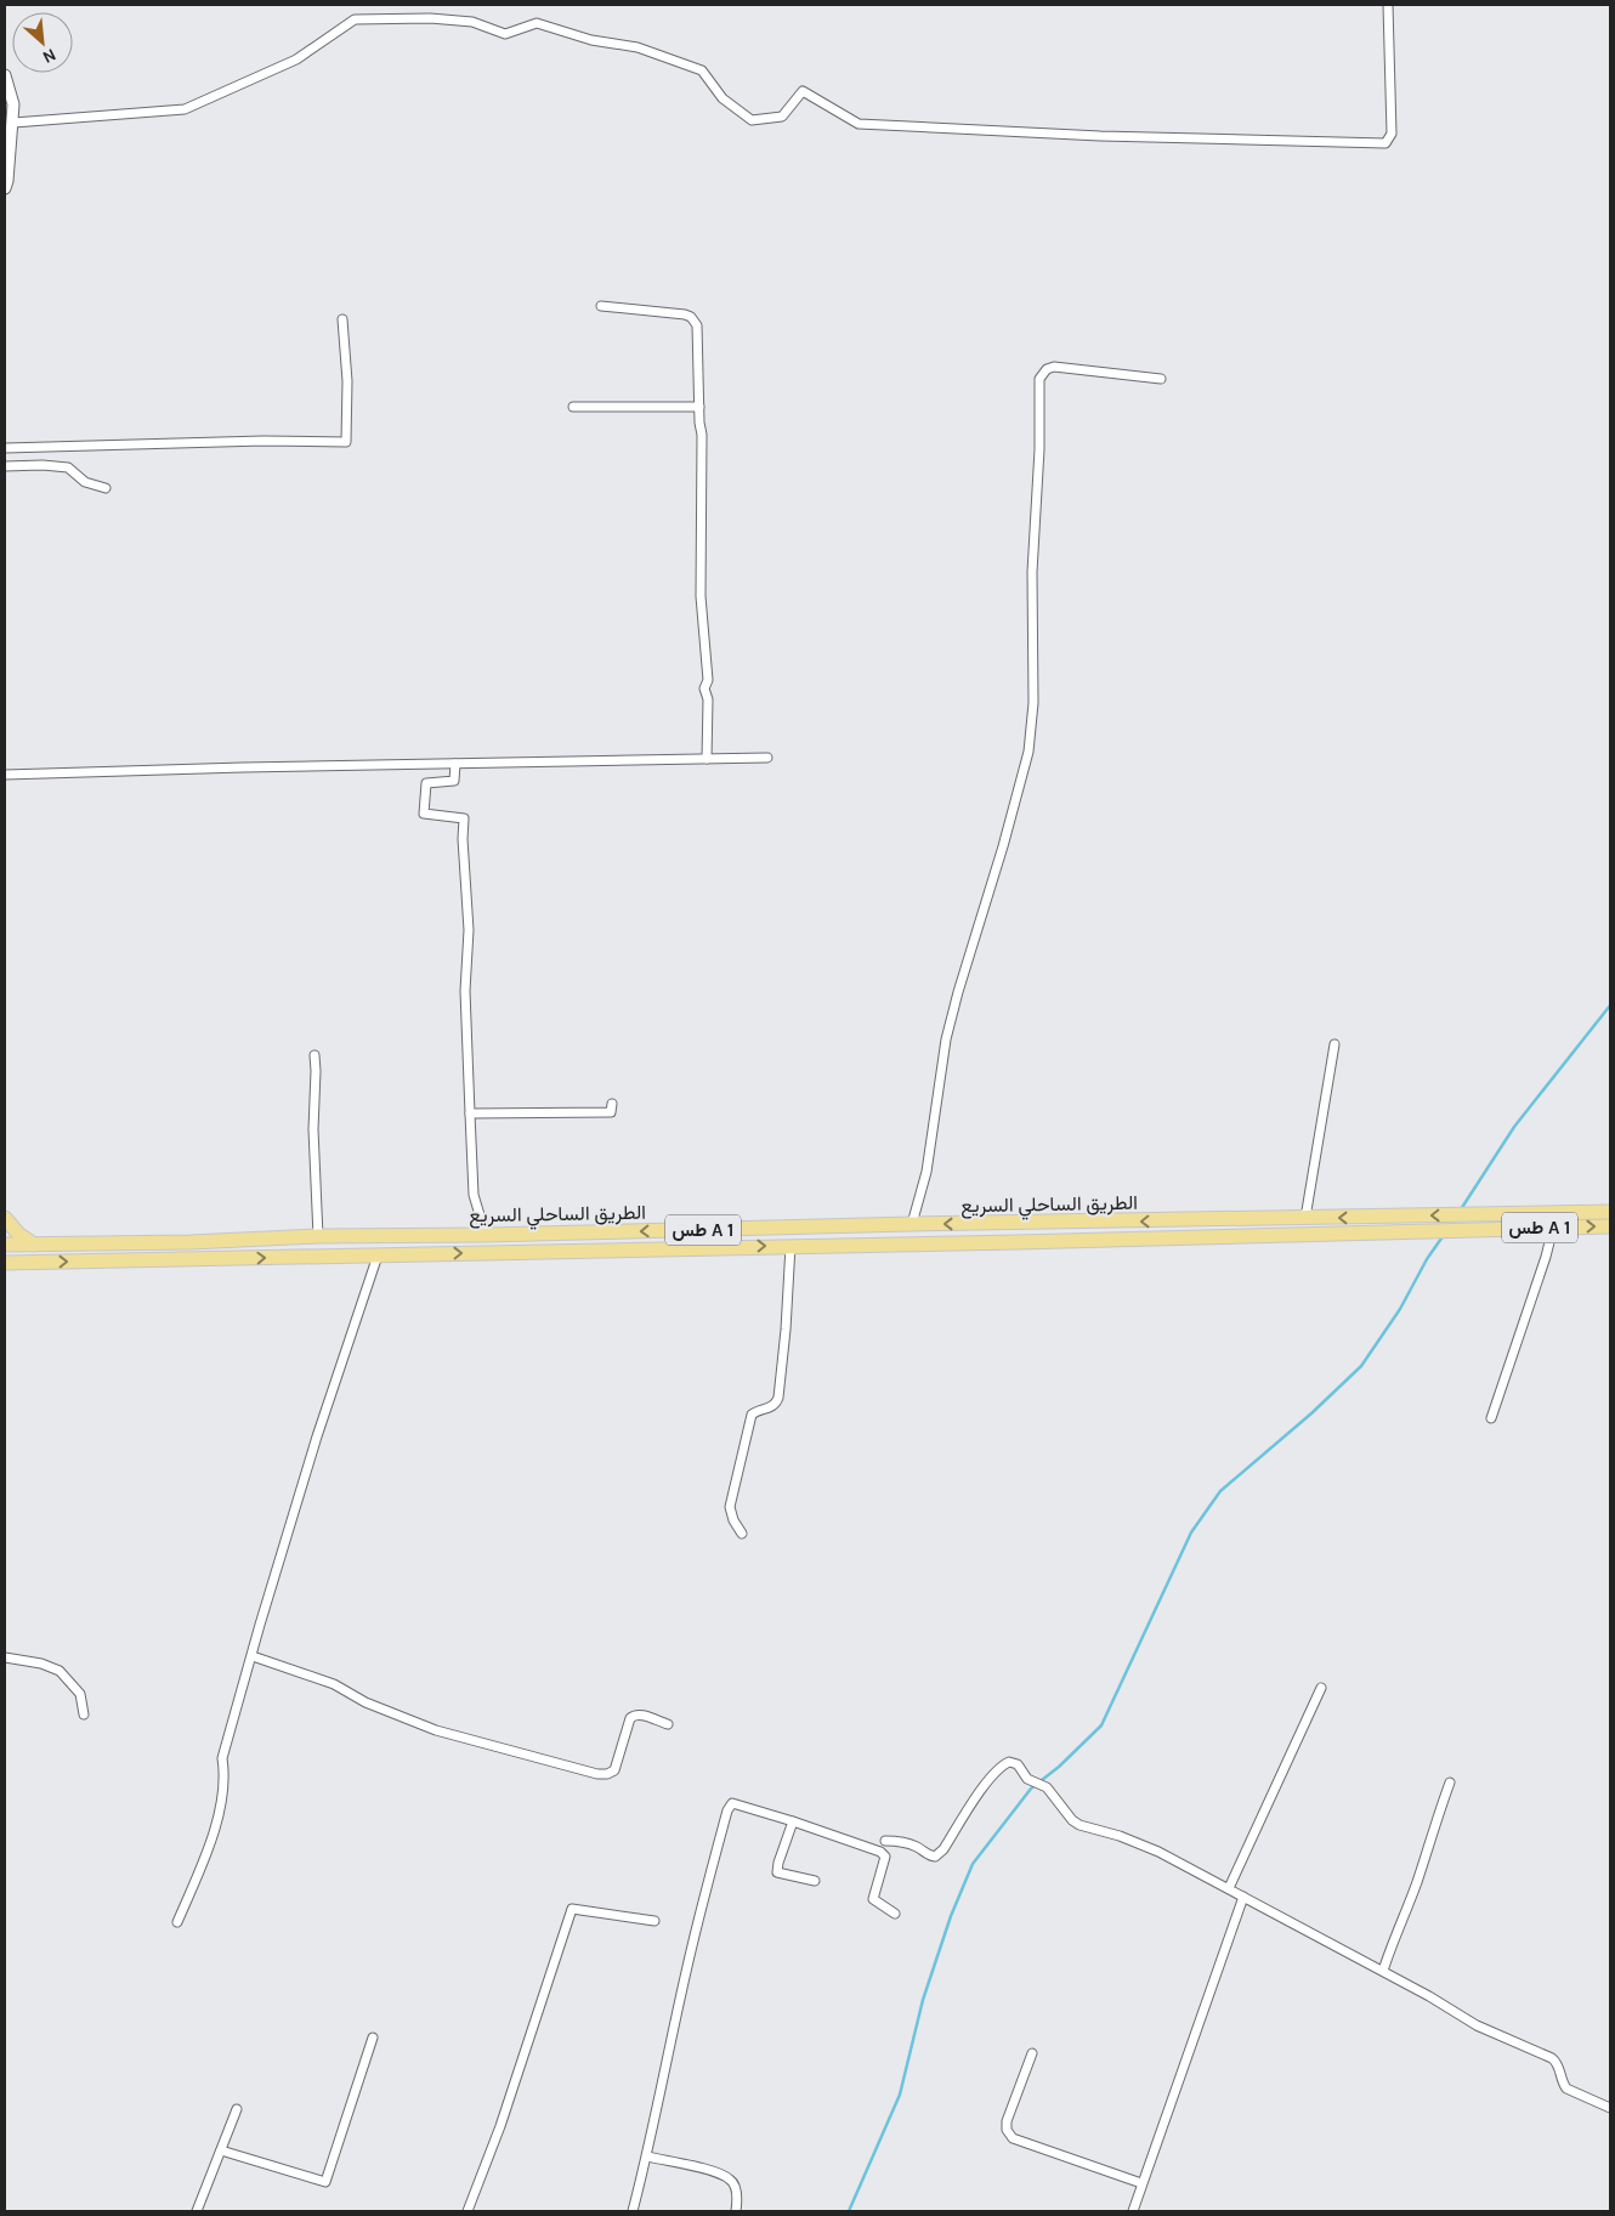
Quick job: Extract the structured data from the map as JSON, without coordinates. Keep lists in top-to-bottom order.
{
  "streets": {
    "highway": ["الطريق الساحلي السريع", "طس A 1"]
  },
  "crossings": [
    ["الطريق الساحلي السريع", "طس A 1"]
  ],
  "north": "bottom right"
}
